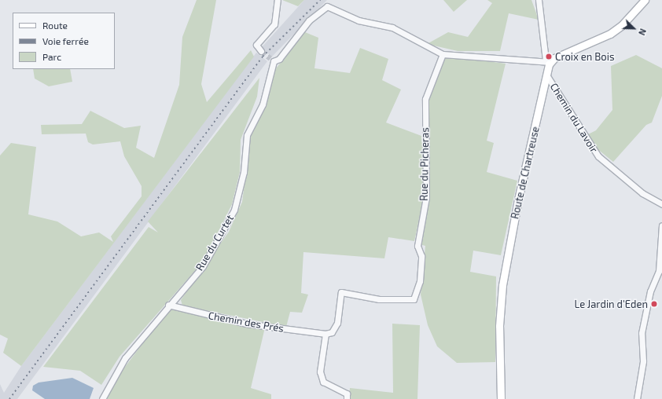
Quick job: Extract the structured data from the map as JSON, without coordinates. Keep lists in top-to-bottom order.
{
  "streets": {
    "main road": ["Route de Chartreuse"],
    "street": [
      "Chemin du Lavoir",
      "Rue du Picheras",
      "Rue du Curtet",
      "Chemin des Prés"
    ]
  },
  "crossings": [
    ["Chemin du Lavoir", "Route de Chartreuse"],
    ["Rue du Picheras", "Rue du Curtet"],
    ["Rue du Picheras", "Chemin des Prés"],
    ["Rue du Curtet", "Chemin des Prés"]
  ],
  "places": ["Croix en Bois", "Le Jardin d'Eden"],
  "legend": ["Route", "Voie ferrée", "Parc"],
  "north": "bottom right"
}
